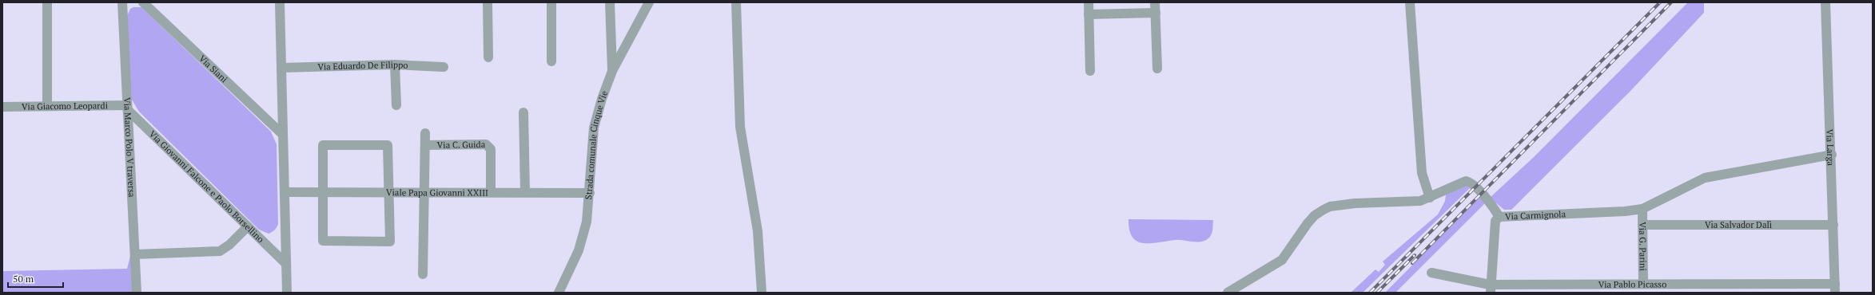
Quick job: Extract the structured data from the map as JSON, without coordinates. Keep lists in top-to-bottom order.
{
  "streets": {
    "street": [
      "Via Eduardo De Filippo",
      "Via Siani",
      "Via Giacomo Leopardi",
      "Strada comunale Cinque Vie",
      "Via C. Guida",
      "Via Marco Polo V traversa",
      "Via Larga",
      "Via Giovanni Falcone e Paolo Borsellino",
      "Viale Papa Giovanni XXIII",
      "Via Carmignola",
      "Via Salvador Dalì",
      "Via G. Parini",
      "Via Pablo Picasso"
    ]
  },
  "crossings": [
    ["Via Giacomo Leopardi", "Via Marco Polo V traversa"],
    ["Via Giacomo Leopardi", "Via Giovanni Falcone e Paolo Borsellino"],
    ["Strada comunale Cinque Vie", "Viale Papa Giovanni XXIII"],
    ["Via C. Guida", "Viale Papa Giovanni XXIII"],
    ["Via Marco Polo V traversa", "Via Giovanni Falcone e Paolo Borsellino"],
    ["Via Larga", "Via Carmignola"],
    ["Via Larga", "Via Salvador Dalì"],
    ["Via Larga", "Via Pablo Picasso"],
    ["Via Carmignola", "Via G. Parini"],
    ["Via Salvador Dalì", "Via G. Parini"],
    ["Via G. Parini", "Via Pablo Picasso"]
  ],
  "scale_bar": "50 m"
}
